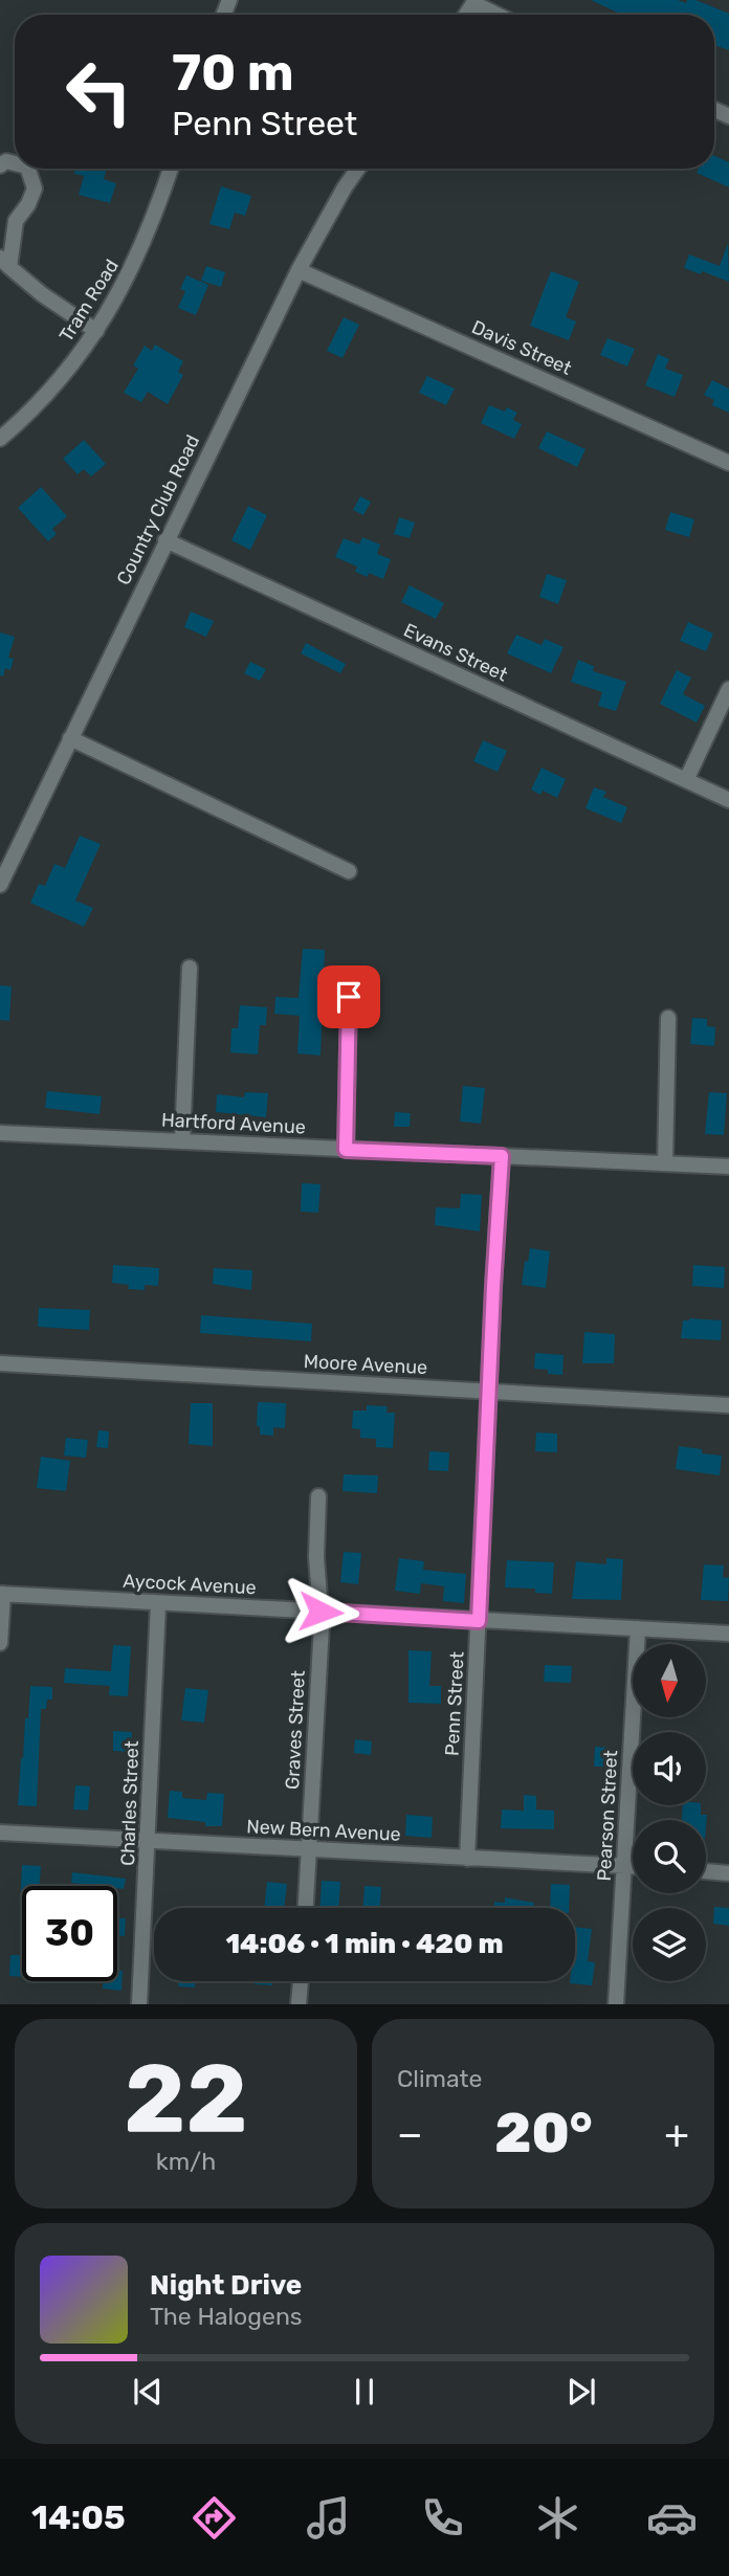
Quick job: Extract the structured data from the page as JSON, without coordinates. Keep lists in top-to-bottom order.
{
  "streets": {
    "street": [
      "Tram Road",
      "Davis Street",
      "Country Club Road",
      "Evans Street",
      "Hartford Avenue",
      "Moore Avenue",
      "Aycock Avenue",
      "Penn Street",
      "Graves Street",
      "Charles Street",
      "Pearson Street",
      "New Bern Avenue"
    ]
  },
  "crossings": [
    ["Davis Street", "Country Club Road"],
    ["Country Club Road", "Evans Street"],
    ["Hartford Avenue", "Penn Street"],
    ["Moore Avenue", "Penn Street"],
    ["Aycock Avenue", "Penn Street"],
    ["Aycock Avenue", "Graves Street"],
    ["Aycock Avenue", "Charles Street"],
    ["Aycock Avenue", "Pearson Street"],
    ["Penn Street", "New Bern Avenue"],
    ["Graves Street", "New Bern Avenue"],
    ["Charles Street", "New Bern Avenue"],
    ["Pearson Street", "New Bern Avenue"]
  ],
  "north": "bottom",
  "page": {
    "turn": ["70 m", "Penn Street"],
    "limit": "30",
    "trip": "14:06 · 1 min · 420 m",
    "tile": [
      ["22", "km/h"],
      "Climate"
    ],
    "heat": ["−", "20°", "+"],
    "song": ["Night Drive", "The Halogens"],
    "tabs": "14:05"
  }
}
